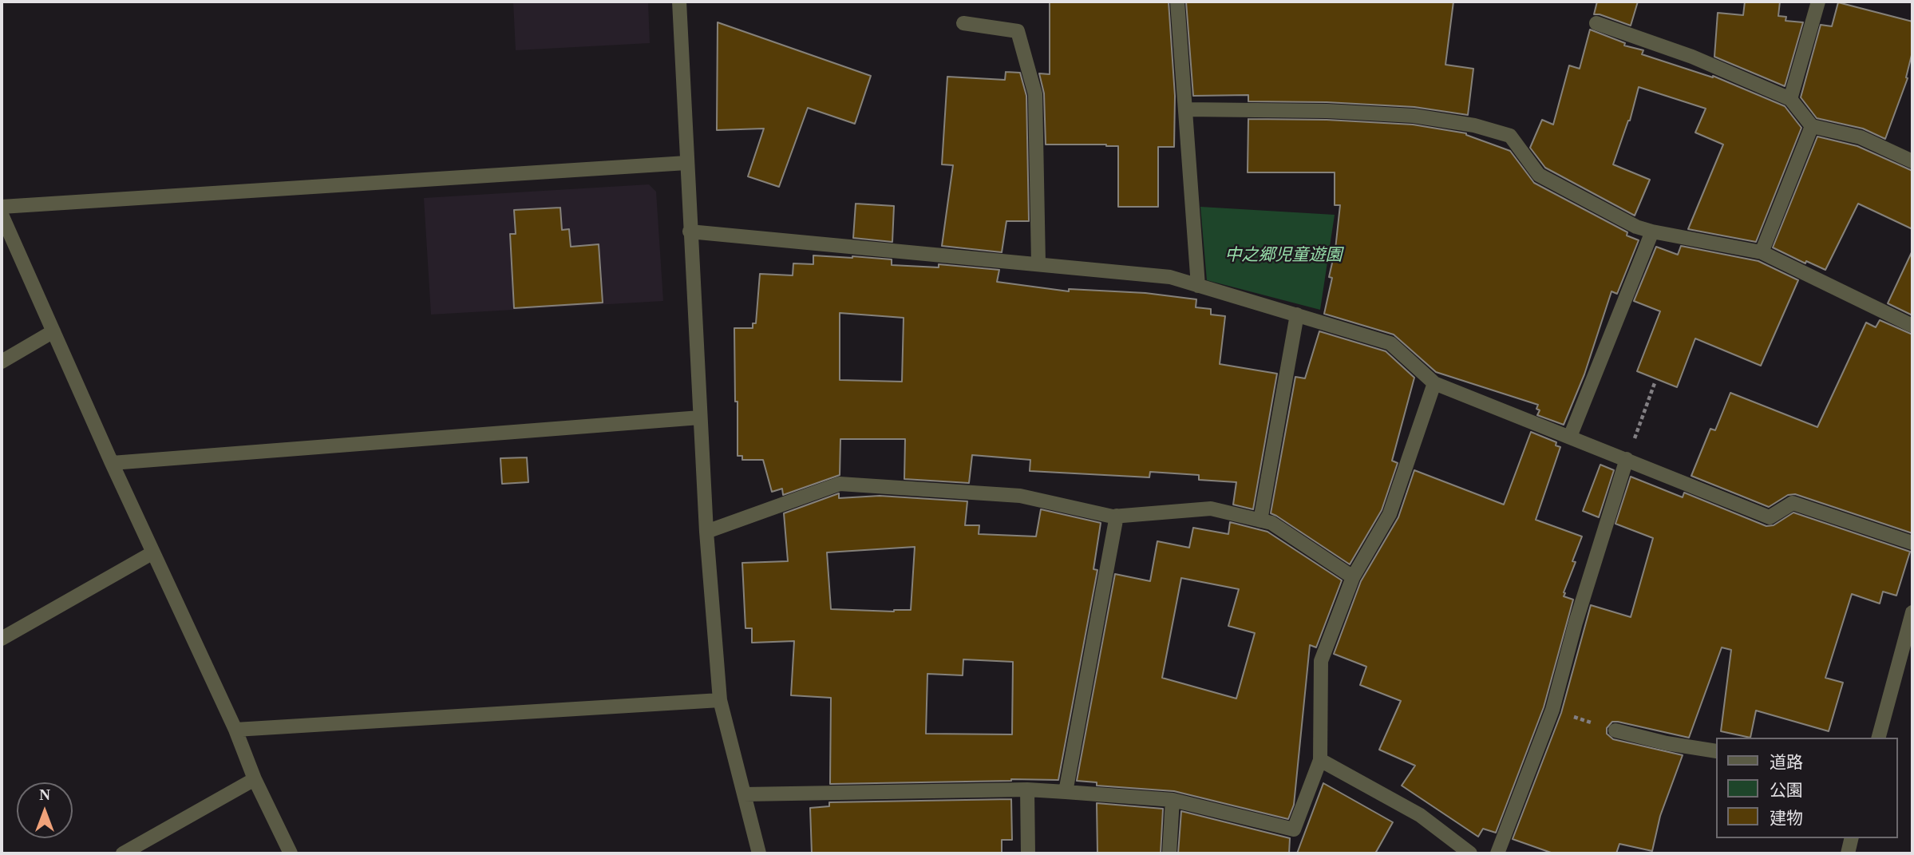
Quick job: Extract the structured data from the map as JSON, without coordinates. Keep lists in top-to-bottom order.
{
  "parks": ["中之郷児童遊園"],
  "legend": ["道路", "公園", "建物"],
  "north": "top"
}
